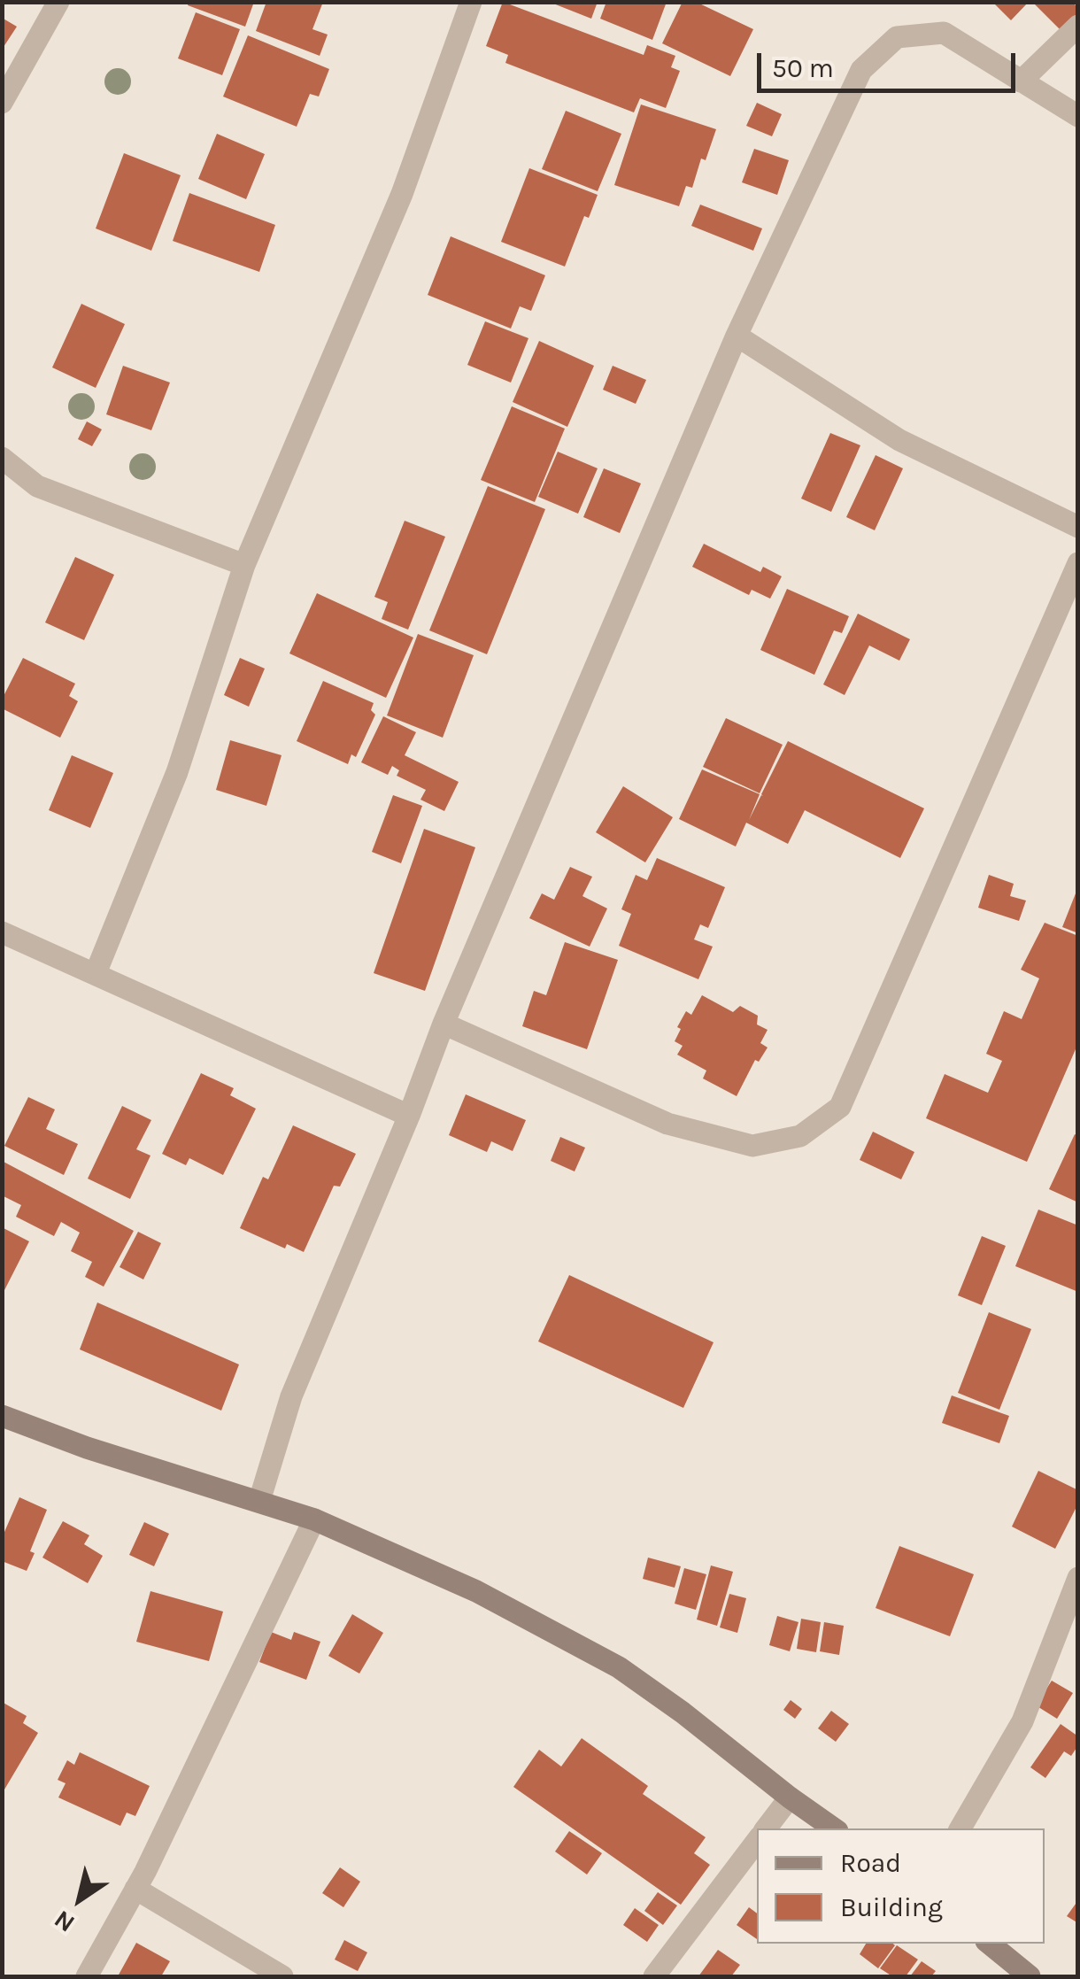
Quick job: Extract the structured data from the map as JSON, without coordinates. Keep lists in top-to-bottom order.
{
  "legend": ["Road", "Building"],
  "scale_bar": "50 m",
  "north": "bottom left"
}
